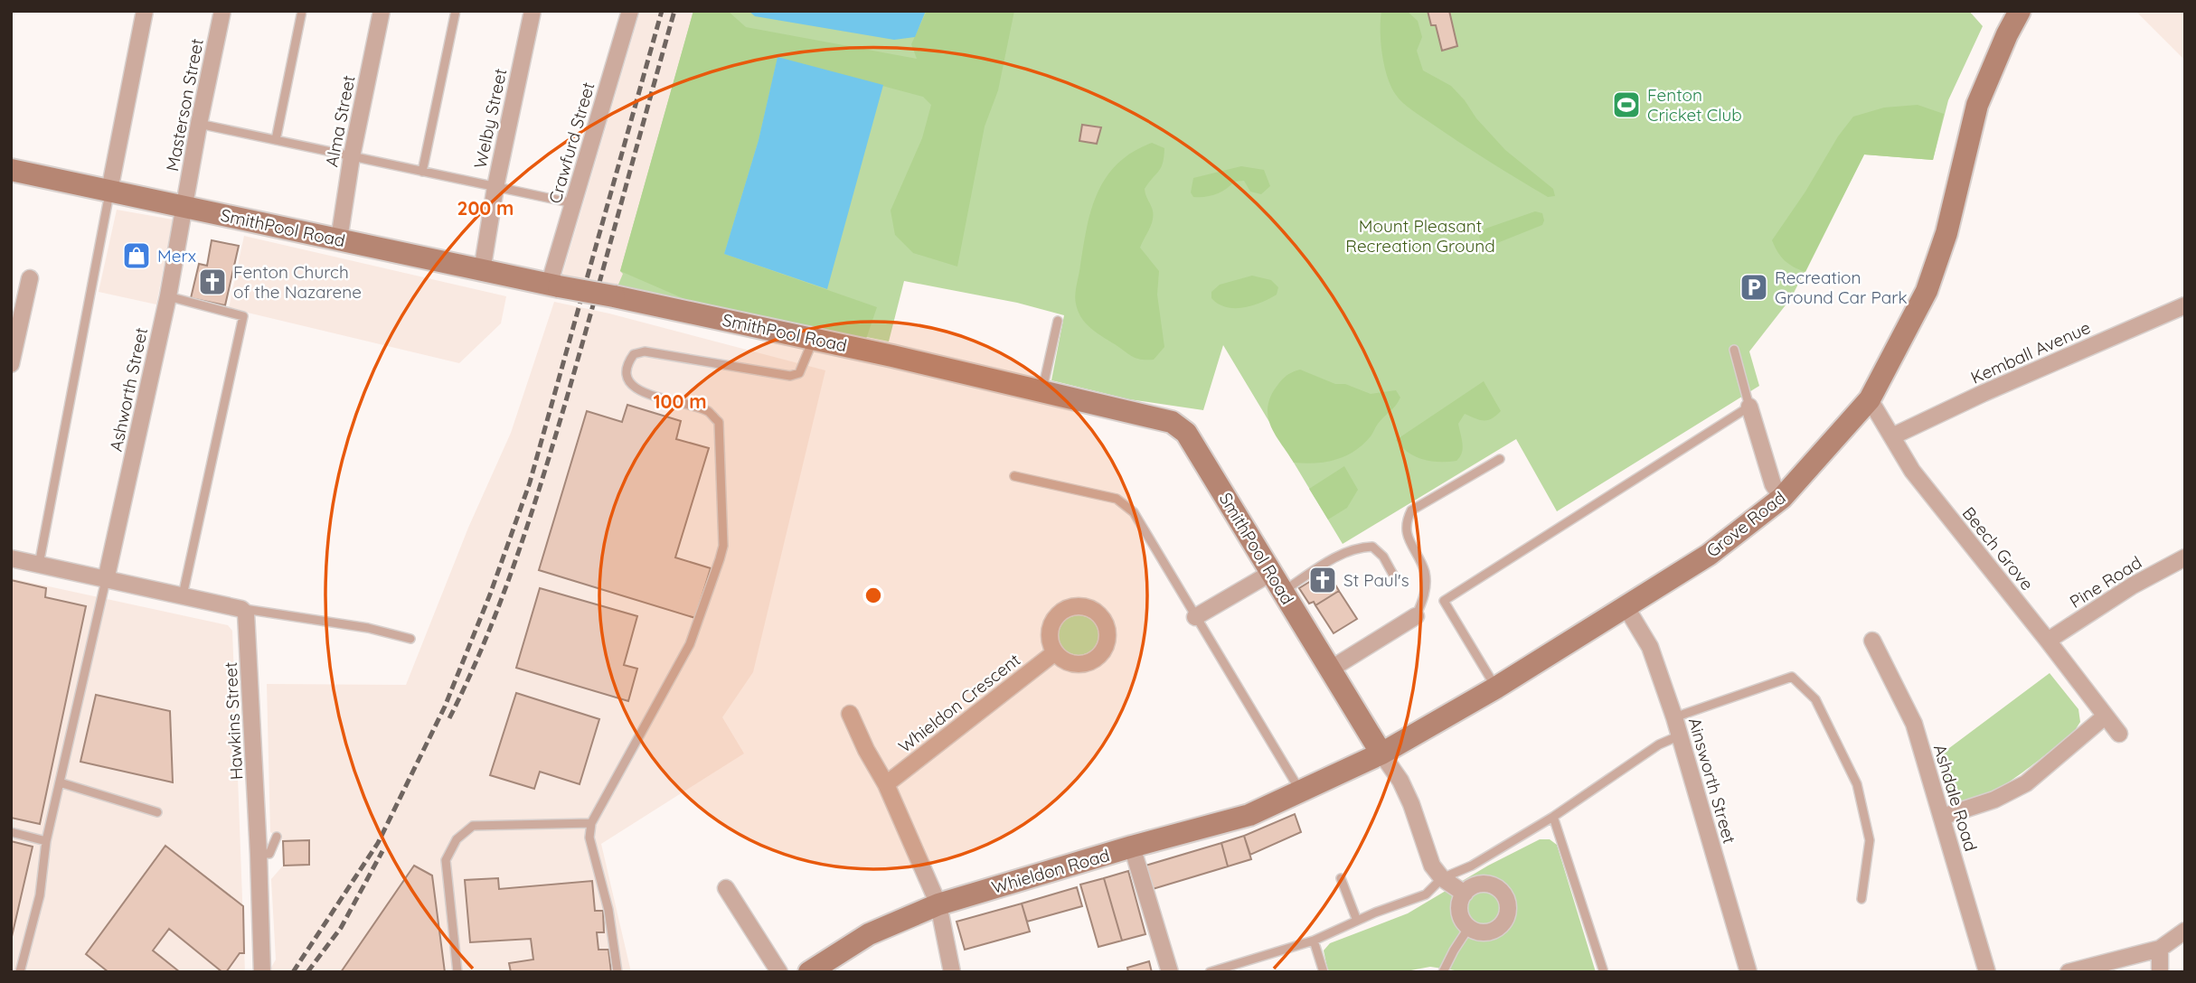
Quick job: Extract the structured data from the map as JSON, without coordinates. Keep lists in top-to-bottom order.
{
  "streets": {
    "street": [
      "Masterson Street",
      "Welby Street",
      "Alma Street",
      "Crawfurd Street",
      "SmithPool Road",
      "Kemball Avenue",
      "Ashworth Street",
      "Grove Road",
      "Beech Grove",
      "Pine Road",
      "Whieldon Crescent",
      "Hawkins Street",
      "Ainsworth Street",
      "Ashdale Road",
      "Whieldon Road"
    ]
  },
  "crossings": [
    ["Masterson Street", "SmithPool Road"],
    ["Masterson Street", "Ashworth Street"],
    ["Welby Street", "SmithPool Road"],
    ["Alma Street", "SmithPool Road"],
    ["Crawfurd Street", "SmithPool Road"],
    ["SmithPool Road", "Ashworth Street"],
    ["SmithPool Road", "Grove Road"],
    ["Kemball Avenue", "Beech Grove"],
    ["Grove Road", "Beech Grove"],
    ["Grove Road", "Ainsworth Street"],
    ["Grove Road", "Whieldon Road"],
    ["Beech Grove", "Pine Road"]
  ],
  "parks": ["Mount Pleasant Recreation Ground"],
  "places": {
    "sports": ["Fenton Cricket Club"],
    "shop": ["Merx"],
    "church": ["Fenton Church of the Nazarene", "St Paul's"],
    "parking": ["Recreation Ground Car Park"]
  },
  "rings": ["200 m", "100 m"]
}
